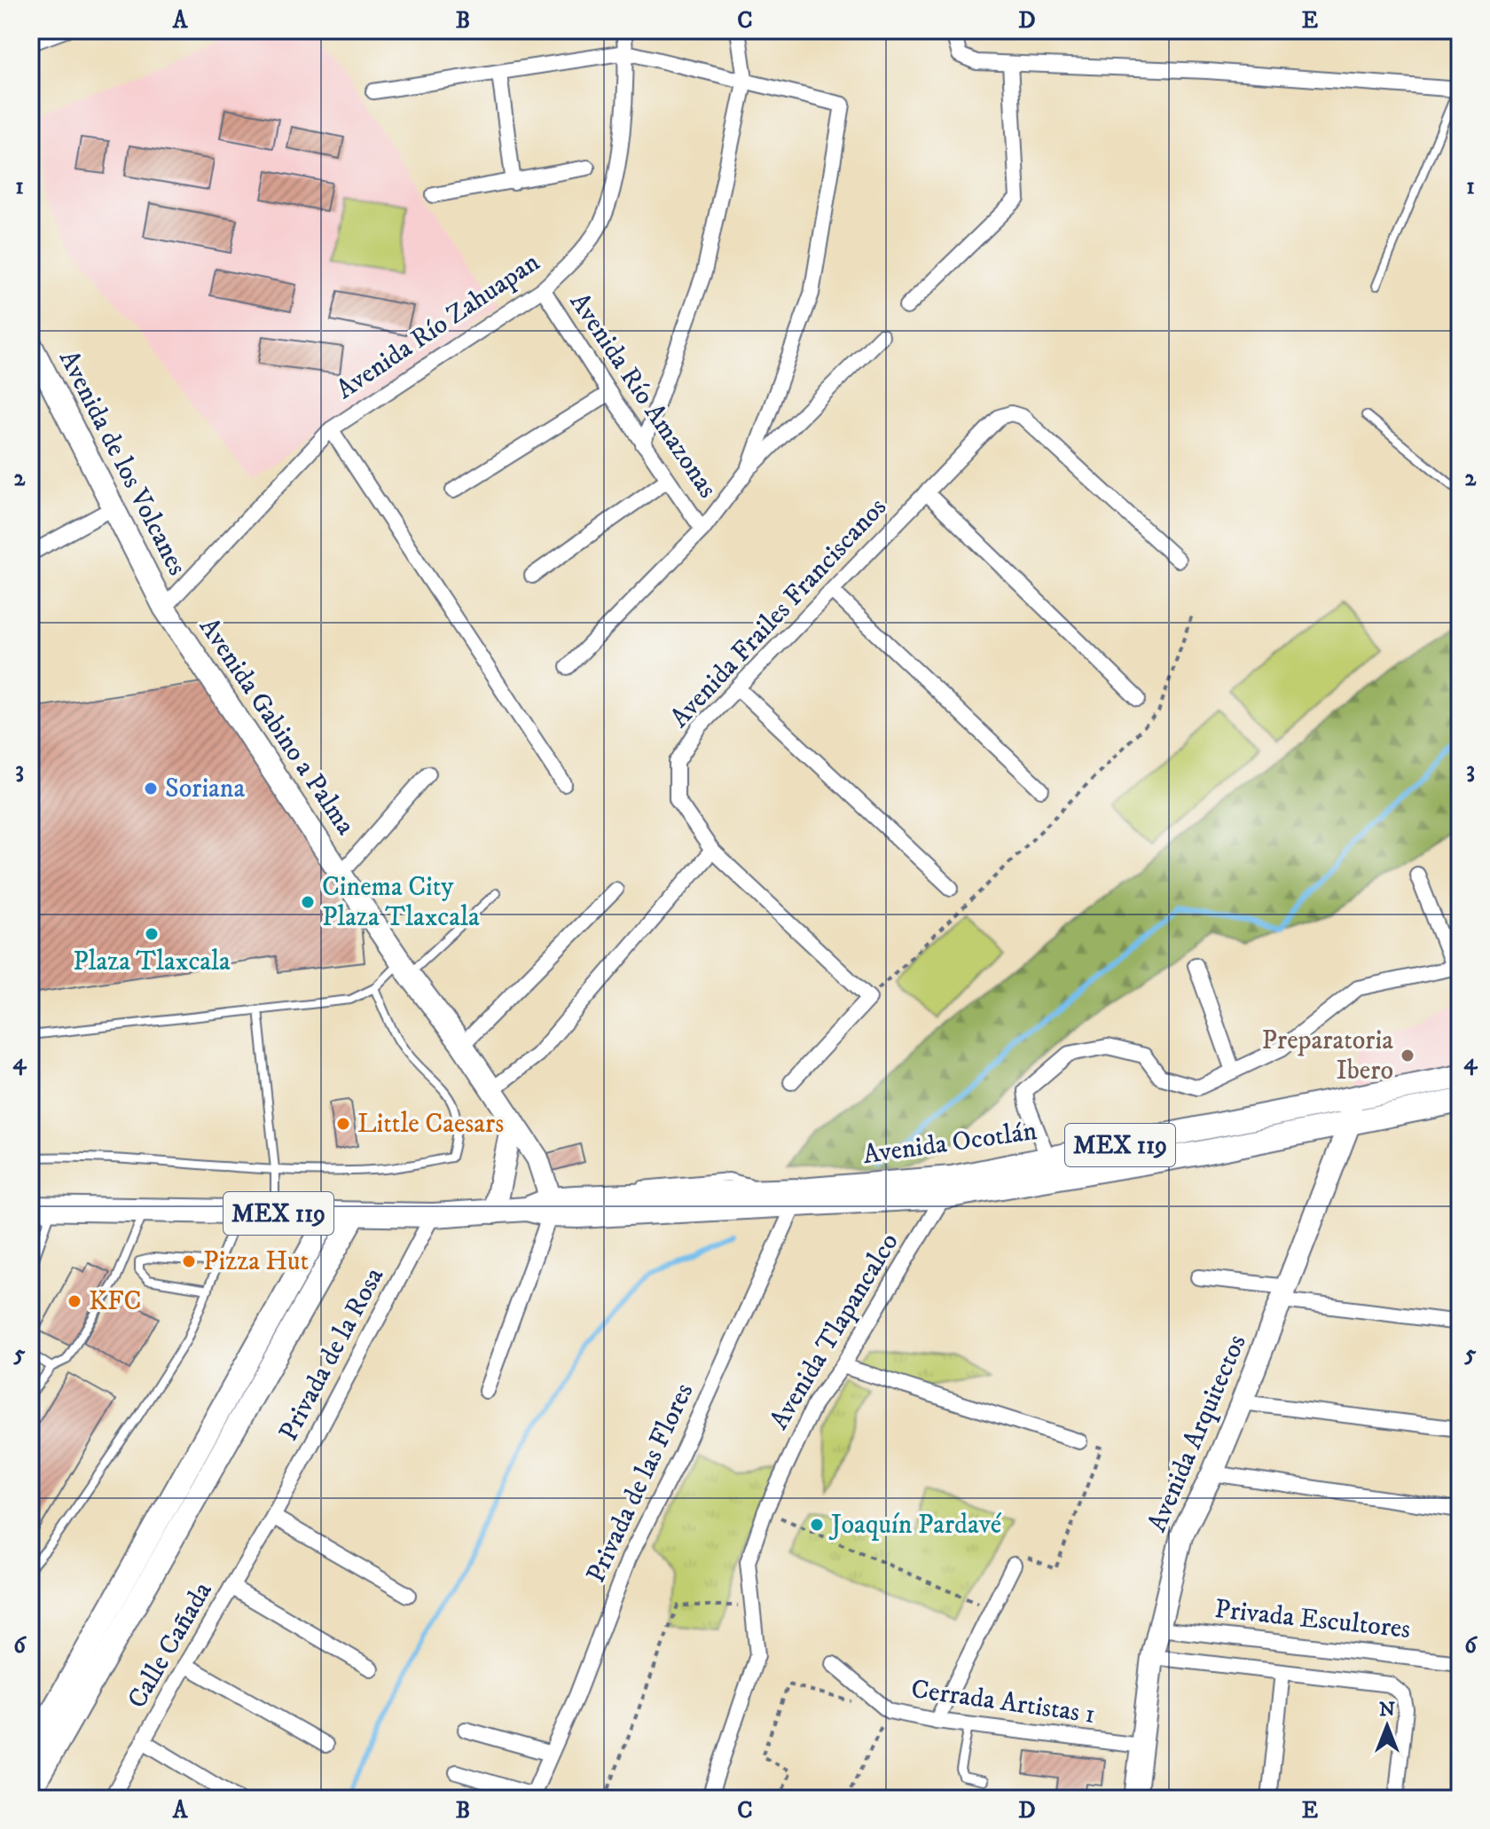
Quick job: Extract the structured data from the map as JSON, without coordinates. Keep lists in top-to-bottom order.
{
  "streets": {
    "main road": ["Avenida Ocotlán", "MEX 119"],
    "street": [
      "Avenida Río Zahuapan",
      "Avenida Río Amazonas",
      "Avenida de los Volcanes",
      "Avenida Frailes Franciscanos",
      "Avenida Gabino a Palma",
      "Avenida Tlapancalco",
      "Privada de la Rosa",
      "Avenida Arquitectos",
      "Privada de las Flores",
      "Privada Escultores",
      "Calle Cañada",
      "Cerrada Artistas 1"
    ]
  },
  "crossings": [
    ["Avenida Río Zahuapan", "Avenida Río Amazonas"],
    ["Avenida Río Zahuapan", "Avenida de los Volcanes"],
    ["Avenida Río Zahuapan", "Avenida Gabino a Palma"],
    ["Avenida de los Volcanes", "Avenida Gabino a Palma"],
    ["Avenida Gabino a Palma", "Avenida Ocotlán"],
    ["Avenida Ocotlán", "Avenida Tlapancalco"],
    ["Avenida Ocotlán", "Privada de la Rosa"],
    ["Avenida Ocotlán", "Avenida Arquitectos"],
    ["Avenida Ocotlán", "Privada de las Flores"],
    ["Privada de la Rosa", "Calle Cañada"],
    ["Avenida Arquitectos", "Privada Escultores"],
    ["Avenida Arquitectos", "Cerrada Artistas 1"]
  ],
  "places": [
    "Soriana",
    "Cinema City Plaza Tlaxcala",
    "Plaza Tlaxcala",
    "Preparatoria Ibero",
    "Little Caesars",
    "Pizza Hut",
    "KFC",
    "Joaquín Pardavé"
  ],
  "north": "top",
  "grid": {
    "columns": [
      "A",
      "B",
      "C",
      "D",
      "E"
    ],
    "rows": [
      "1",
      "2",
      "3",
      "4",
      "5",
      "6"
    ]
  }
}
